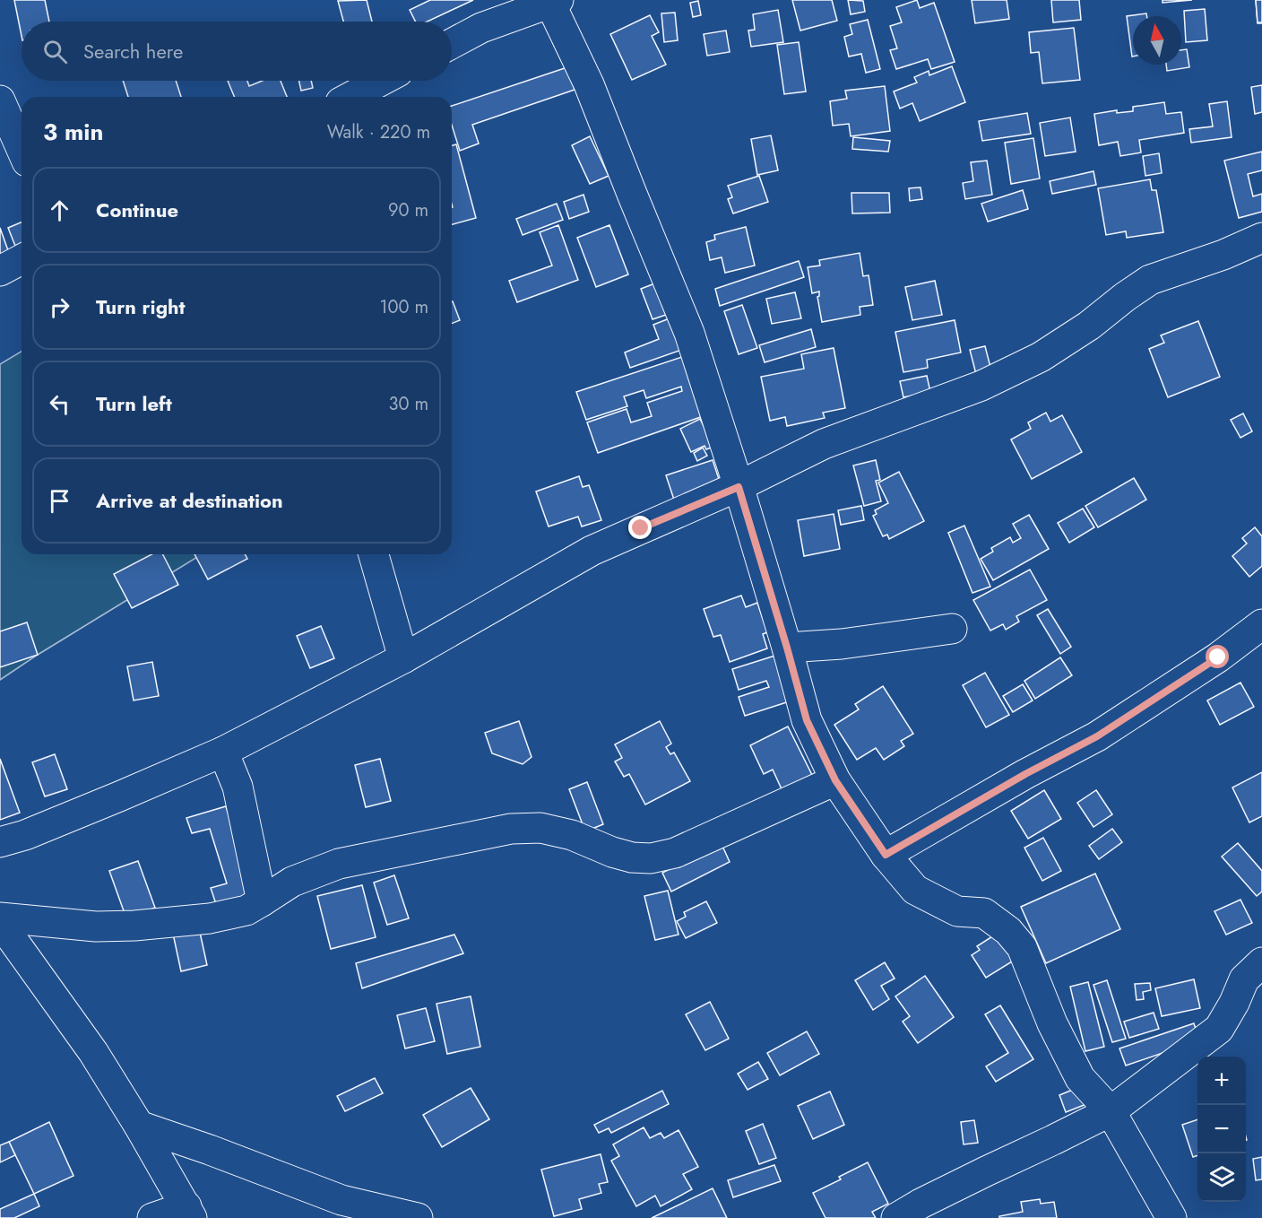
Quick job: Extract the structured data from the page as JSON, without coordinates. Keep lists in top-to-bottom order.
{
  "north": "top",
  "page": {
    "search": "Search here",
    "heading": ["3 min", "Walk · 220 m"],
    "list": [
      ["Continue", "90 m"],
      ["Turn right", "100 m"],
      ["Turn left", "30 m"],
      "Arrive at destination"
    ],
    "map_buttons": ["+", "−"]
  }
}
